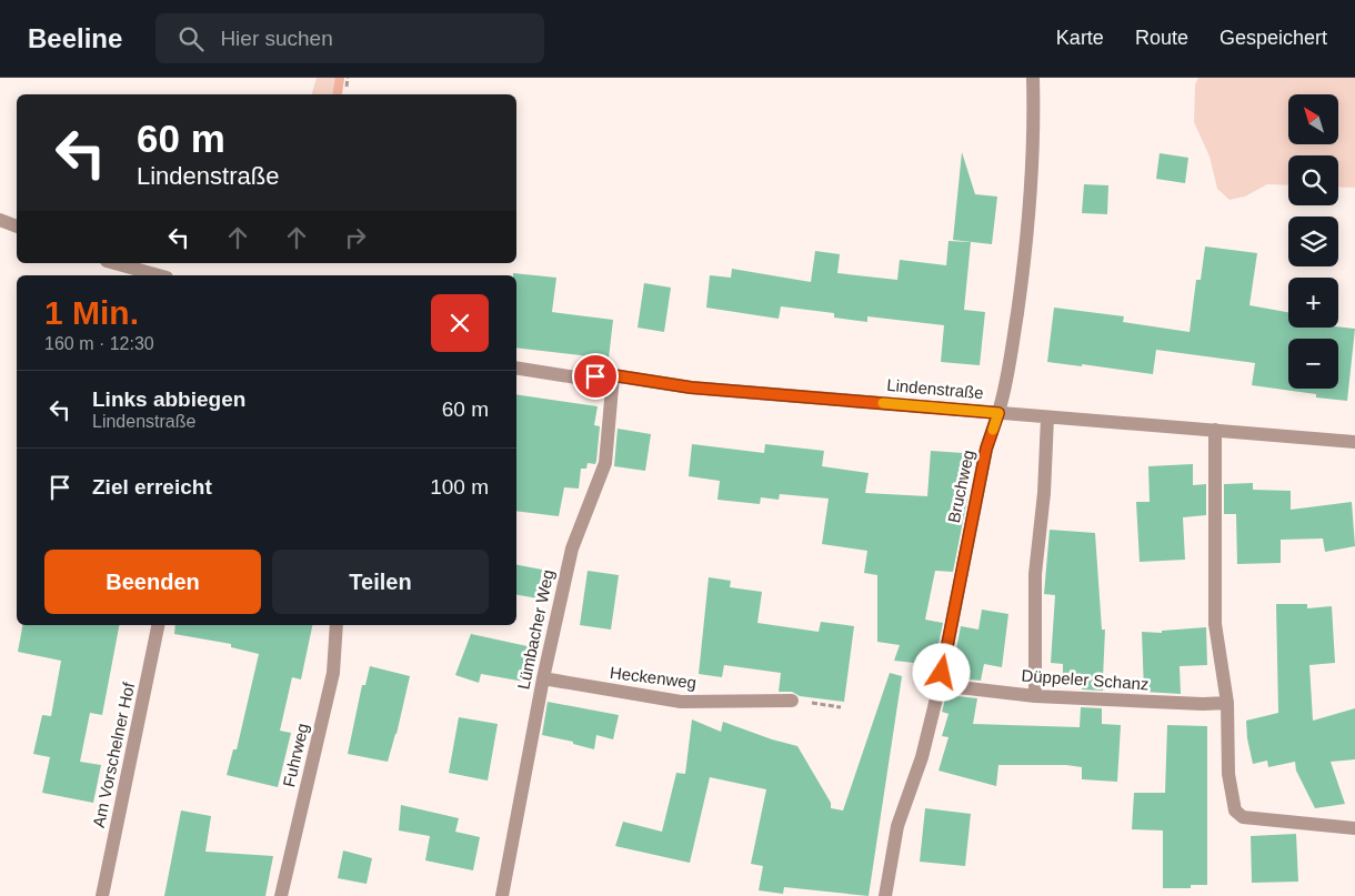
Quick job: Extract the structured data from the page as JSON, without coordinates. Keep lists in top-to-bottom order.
{
  "streets": {
    "street": [
      "Lindenstraße",
      "Bruchweg",
      "Lümbacher Weg",
      "Heckenweg",
      "Düppeler Schanz",
      "Am Vorschelner Hof",
      "Fuhrweg"
    ]
  },
  "crossings": [
    ["Lindenstraße", "Bruchweg"],
    ["Lindenstraße", "Lümbacher Weg"],
    ["Bruchweg", "Düppeler Schanz"],
    ["Lümbacher Weg", "Heckenweg"]
  ],
  "north": "top left",
  "page": {
    "header": "Beeline",
    "search": "Hier suchen",
    "nav": ["Karte", "Route", "Gespeichert"],
    "map_buttons": ["+", "−"],
    "turn": ["60 m", "Lindenstraße"],
    "heading": ["1 Min.", "160 m · 12:30"],
    "list": [
      {
        "name": "Links abbiegen",
        "note": "Lindenstraße",
        "value": "60 m"
      },
      {
        "name": "Ziel erreicht",
        "value": "100 m"
      }
    ],
    "buttons": ["Beenden", "Teilen"]
  }
}
